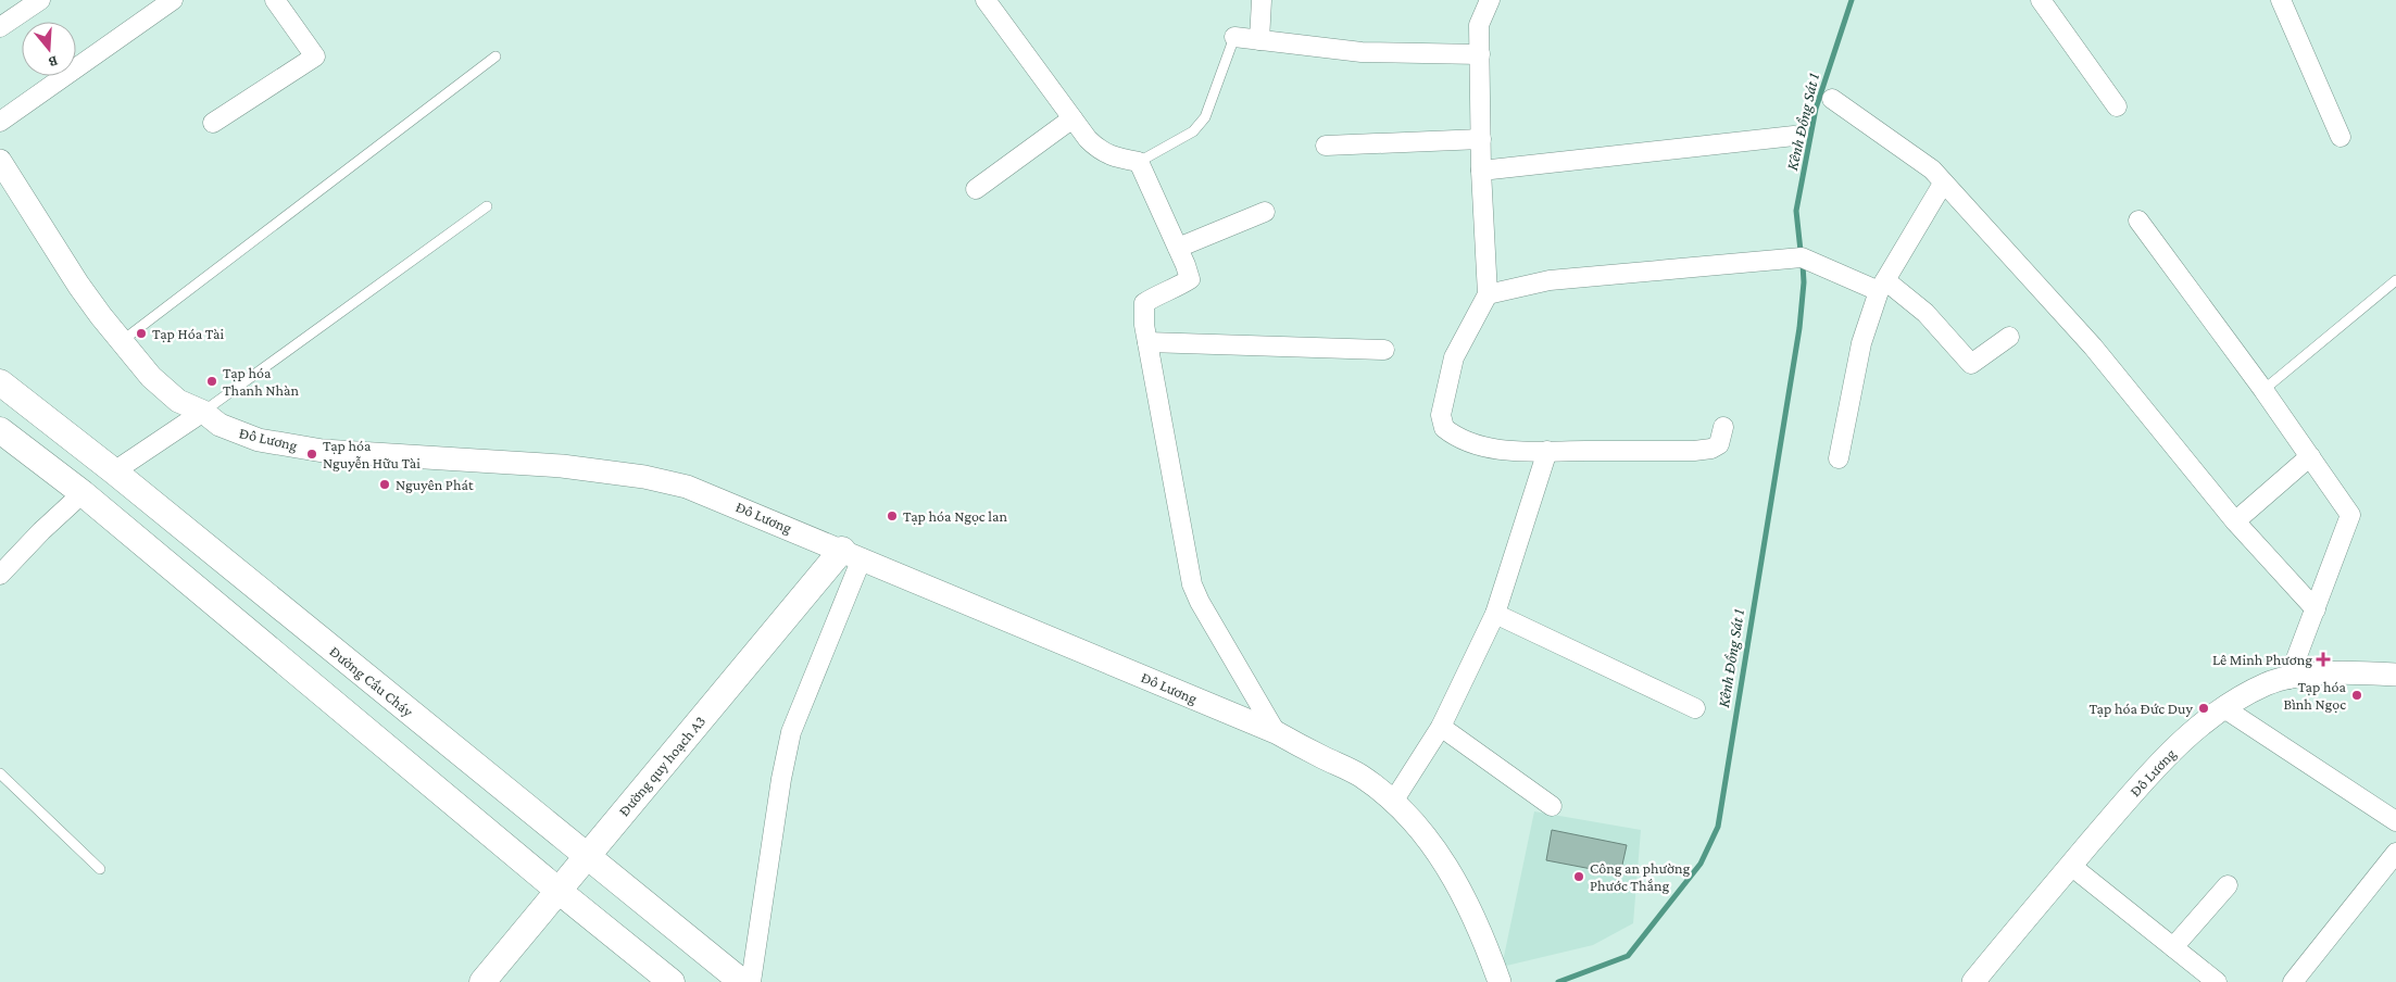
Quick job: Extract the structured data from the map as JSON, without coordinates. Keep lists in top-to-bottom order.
{
  "streets": {
    "main road": ["Đường Cầu Cháy", "Đường quy hoạch A3"],
    "street": ["Đô Lương"]
  },
  "crossings": [
    ["Đô Lương", "Đường quy hoạch A3"],
    ["Đường Cầu Cháy", "Đường quy hoạch A3"]
  ],
  "water": ["Kênh Đồng Sát 1"],
  "places": {
    "other": [
      "Tạp Hóa Tài",
      "Tạp hóa Thanh Nhàn",
      "Tạp hóa Nguyễn Hữu Tài",
      "Nguyên Phát",
      "Tạp hóa Ngọc lan",
      "Tạp hóa Bình Ngọc",
      "Tạp hóa Đức Duy",
      "Công an phường Phước Thắng"
    ],
    "health": ["Lê Minh Phương"]
  },
  "north": "bottom"
}
